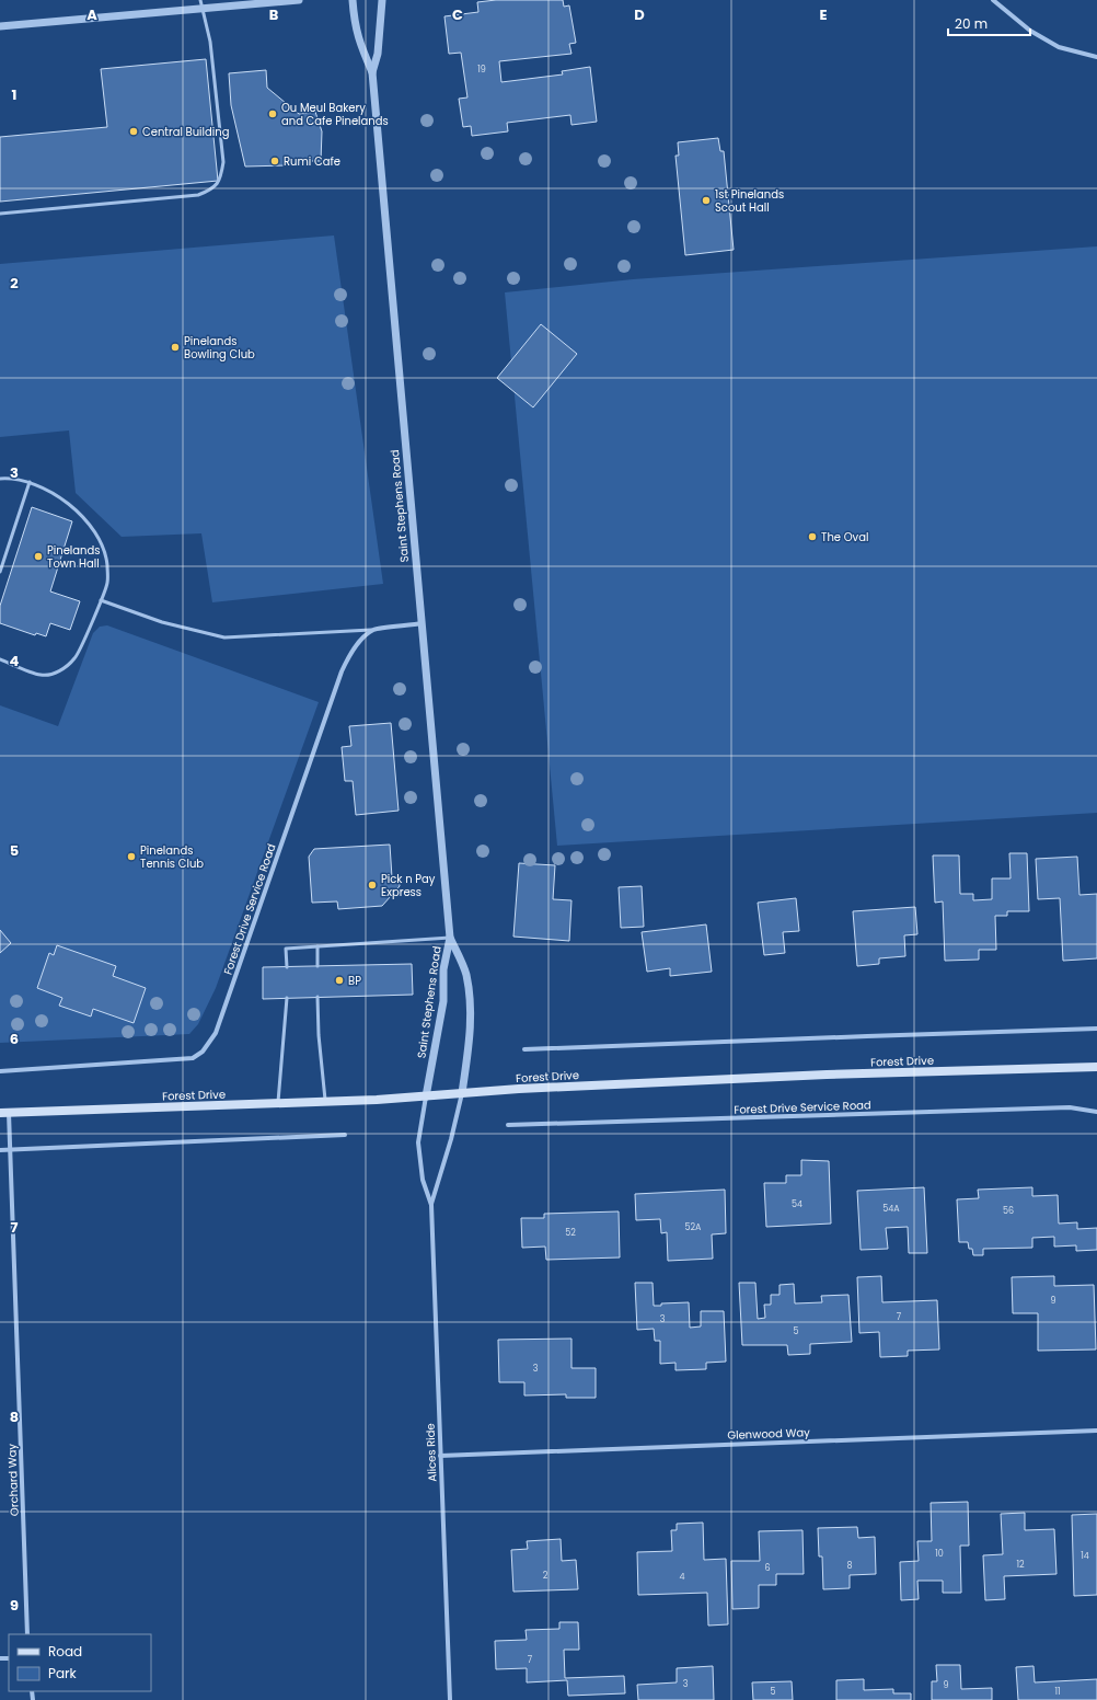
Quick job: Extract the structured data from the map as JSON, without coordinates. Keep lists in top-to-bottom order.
{
  "streets": {
    "main road": ["Forest Drive"],
    "street": [
      "Saint Stephens Road",
      "Forest Drive Service Road",
      "Glenwood Way",
      "Alices Ride",
      "Orchard Way"
    ]
  },
  "crossings": [
    ["Saint Stephens Road", "Forest Drive"],
    ["Saint Stephens Road", "Alices Ride"],
    ["Forest Drive", "Alices Ride"],
    ["Forest Drive", "Orchard Way"],
    ["Glenwood Way", "Alices Ride"]
  ],
  "places": [
    "Ou Meul Bakery and Cafe Pinelands",
    "Central Building",
    "Rumi Cafe",
    "1st Pinelands Scout Hall",
    "Pinelands Bowling Club",
    "The Oval",
    "Pinelands Town Hall",
    "Pinelands Tennis Club",
    "Pick n Pay Express",
    "BP"
  ],
  "house_numbers": [
    "19",
    "54",
    "54A",
    "56",
    "52A",
    "52",
    "9",
    "7",
    "3",
    "5",
    "3",
    "10",
    "14",
    "12",
    "8",
    "6",
    "2",
    "4",
    "7",
    "3",
    "9",
    "5",
    "11"
  ],
  "legend": ["Road", "Park"],
  "scale_bar": "20 m",
  "grid": {
    "columns": [
      "A",
      "B",
      "C",
      "D",
      "E"
    ],
    "rows": [
      "1",
      "2",
      "3",
      "4",
      "5",
      "6",
      "7",
      "8",
      "9"
    ]
  }
}
